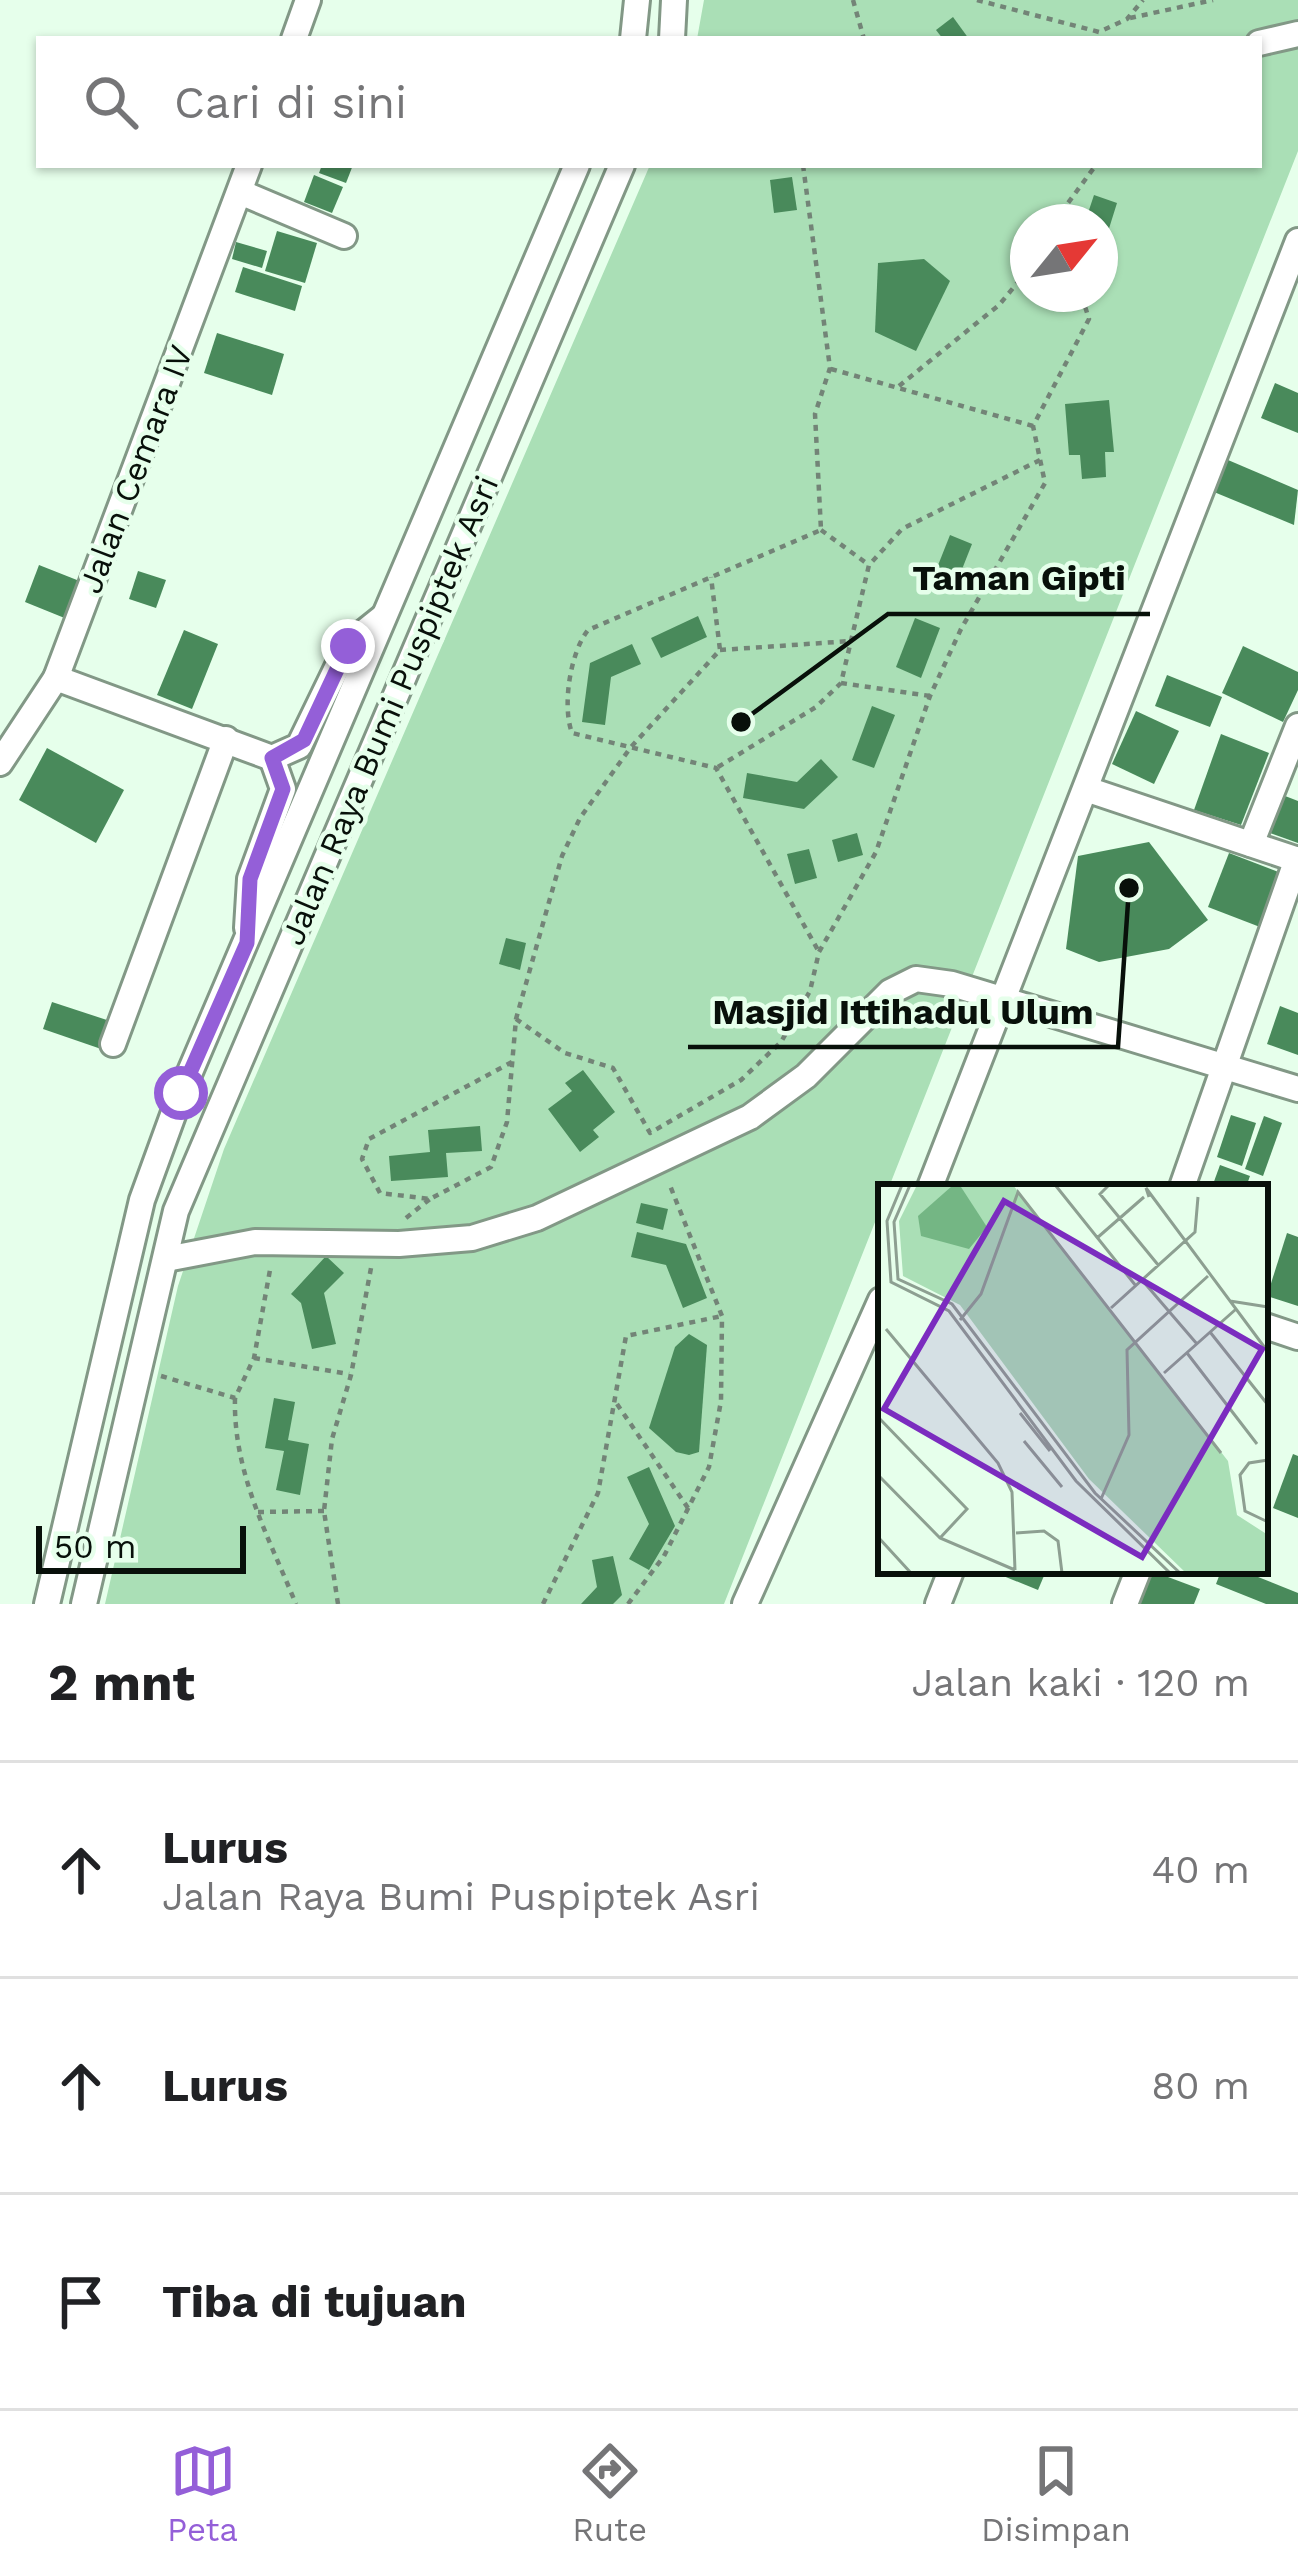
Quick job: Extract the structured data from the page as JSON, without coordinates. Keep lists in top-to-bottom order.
{
  "streets": {
    "street": ["Jalan Cemara IV", "Jalan Raya Bumi Puspiptek Asri"]
  },
  "places": ["Taman Gipti", "Masjid Ittihadul Ulum"],
  "scale_bar": "50 m",
  "north": "top right",
  "page": {
    "search": "Cari di sini",
    "scale": "50 m",
    "heading": ["2 mnt", "Jalan kaki · 120 m"],
    "list": [
      ["Lurus", "Jalan Raya Bumi Puspiptek Asri", "40 m"],
      ["Lurus", "80 m"],
      "Tiba di tujuan"
    ],
    "nav": ["Peta", "Rute", "Disimpan"]
  }
}
